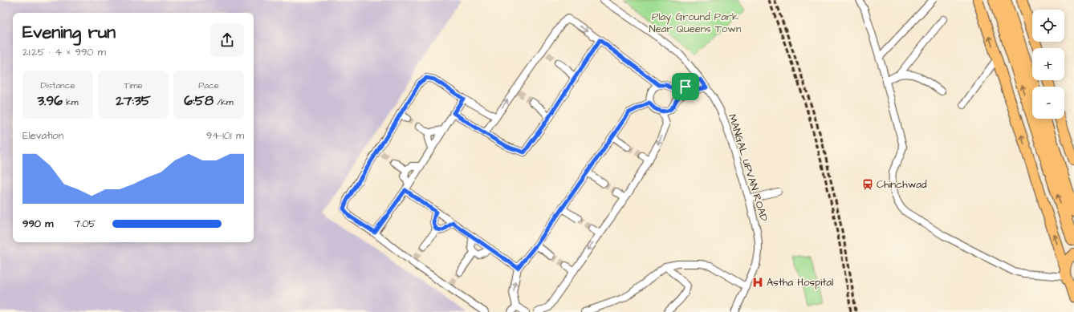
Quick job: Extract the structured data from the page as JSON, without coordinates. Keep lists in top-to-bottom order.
{
  "streets": {
    "street": ["MANGAL UPVAN ROAD"]
  },
  "parks": ["Play Ground Park Near Queens Town"],
  "places": {
    "station": ["Chinchwad"],
    "hospital": ["Astha Hospital"]
  },
  "page": {
    "map_buttons": ["+", "−"],
    "heading": ["Evening run", "21:25 · 4 × 990 m"],
    "stats": [
      ["Distance", "3.96 km"],
      ["Time", "27:35"],
      ["Pace", "6:58 /km"]
    ],
    "chart": ["Elevation", "94–101 m"],
    "list": [
      {
        "name": "990 m",
        "note": "7:05"
      }
    ]
  }
}
